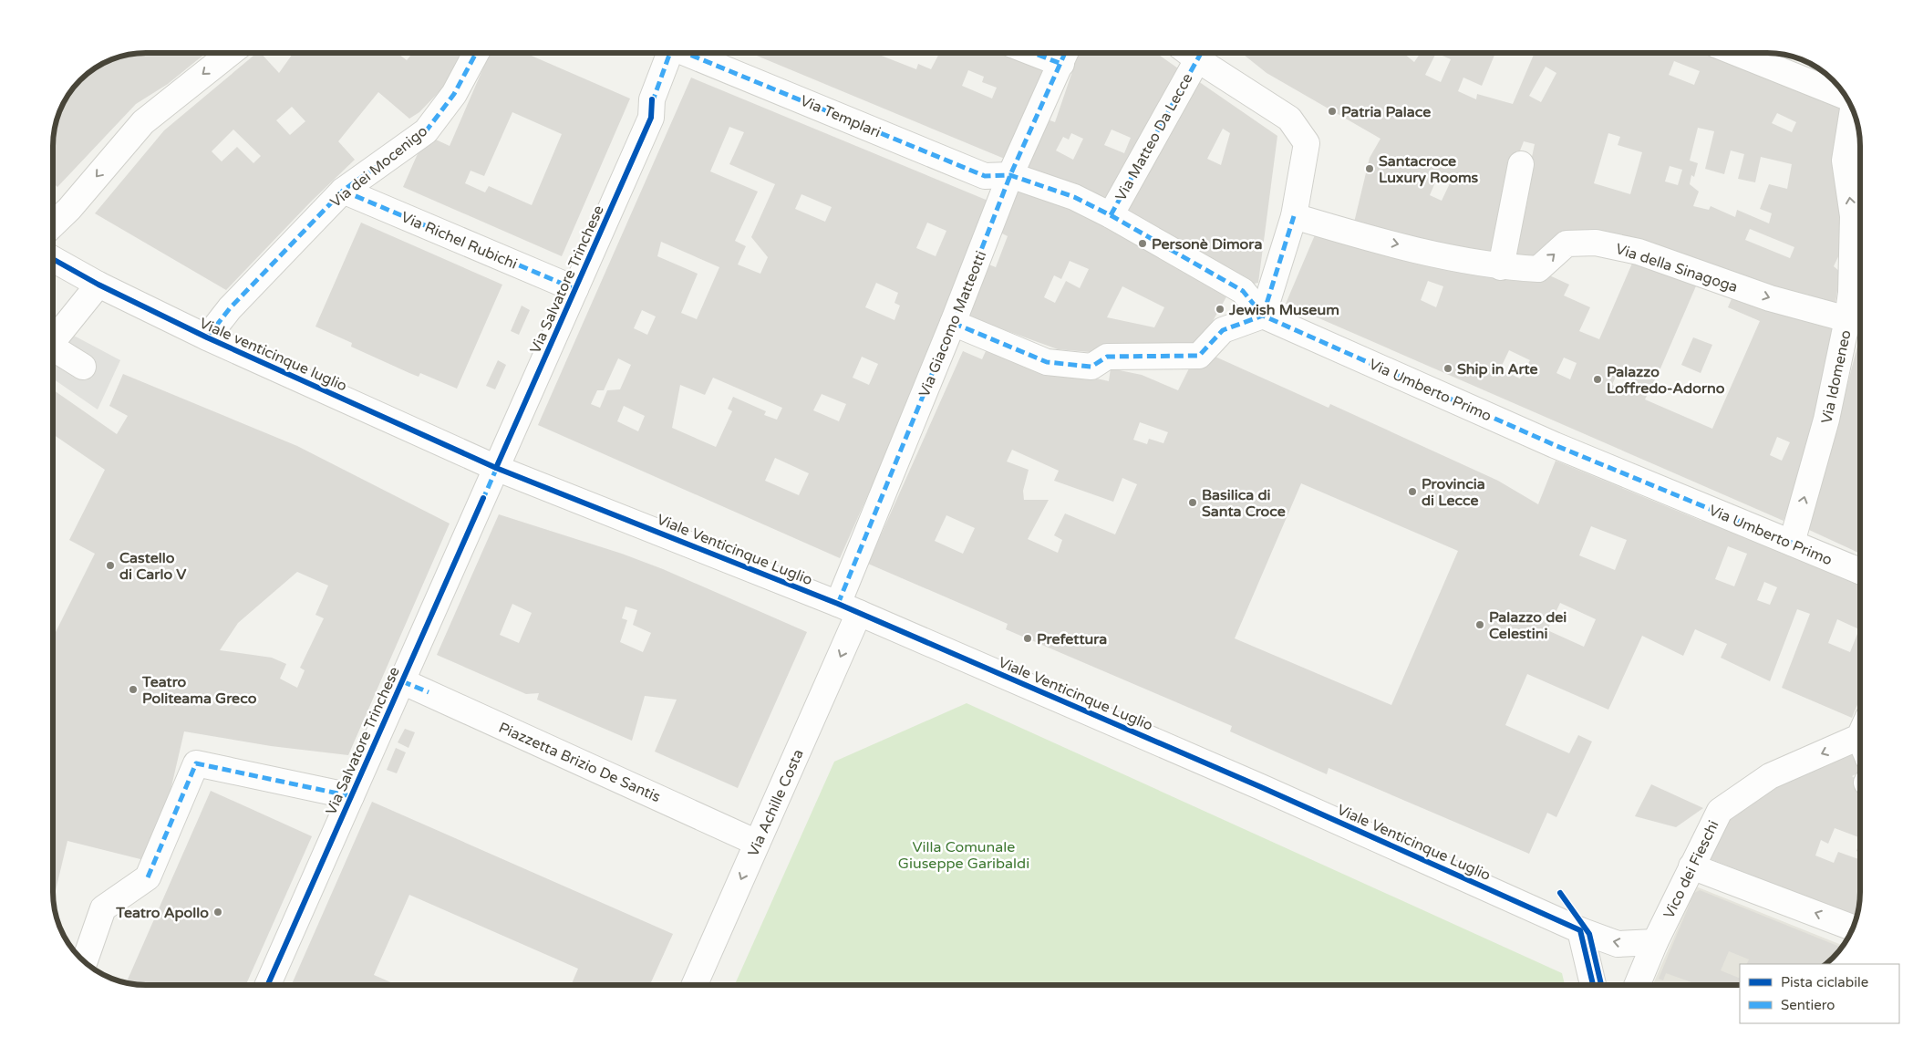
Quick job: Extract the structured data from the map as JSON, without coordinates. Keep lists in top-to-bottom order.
{
  "streets": {
    "street": [
      "Via Templari",
      "Via Matteo Da Lecce",
      "Via dei Mocenigo",
      "Via Richel Rubichi",
      "Via della Sinagoga",
      "Via Salvatore Trinchese",
      "Via Giacomo Matteotti",
      "Viale venticinque luglio",
      "Via Idomeneo",
      "Via Umberto Primo",
      "Viale Venticinque Luglio",
      "Piazzetta Brizio De Santis",
      "Via Achille Costa",
      "Vico dei Fieschi"
    ]
  },
  "crossings": [
    ["Via Templari", "Via Giacomo Matteotti"],
    ["Via Templari", "Via Umberto Primo"],
    ["Via Matteo Da Lecce", "Via Umberto Primo"],
    ["Via dei Mocenigo", "Via Richel Rubichi"],
    ["Via dei Mocenigo", "Viale venticinque luglio"],
    ["Via Richel Rubichi", "Via Salvatore Trinchese"],
    ["Via della Sinagoga", "Via Idomeneo"],
    ["Via Salvatore Trinchese", "Viale venticinque luglio"],
    ["Via Salvatore Trinchese", "Viale Venticinque Luglio"],
    ["Via Salvatore Trinchese", "Piazzetta Brizio De Santis"],
    ["Via Giacomo Matteotti", "Via Umberto Primo"],
    ["Via Giacomo Matteotti", "Viale Venticinque Luglio"],
    ["Via Giacomo Matteotti", "Via Achille Costa"],
    ["Viale venticinque luglio", "Viale Venticinque Luglio"],
    ["Via Idomeneo", "Via Umberto Primo"],
    ["Viale Venticinque Luglio", "Via Achille Costa"],
    ["Piazzetta Brizio De Santis", "Via Achille Costa"]
  ],
  "one_way": [
    "Via della Sinagoga",
    "Via Idomeneo",
    "Via Achille Costa",
    "Vico dei Fieschi"
  ],
  "parks": ["Villa Comunale Giuseppe Garibaldi"],
  "places": [
    "Patria Palace",
    "Santacroce Luxury Rooms",
    "Personè Dimora",
    "Jewish Museum",
    "Ship in Arte",
    "Palazzo Loffredo-Adorno",
    "Provincia di Lecce",
    "Basilica di Santa Croce",
    "Castello di Carlo V",
    "Palazzo dei Celestini",
    "Prefettura",
    "Teatro Politeama Greco",
    "Teatro Apollo"
  ],
  "legend": ["Pista ciclabile", "Sentiero"]
}
